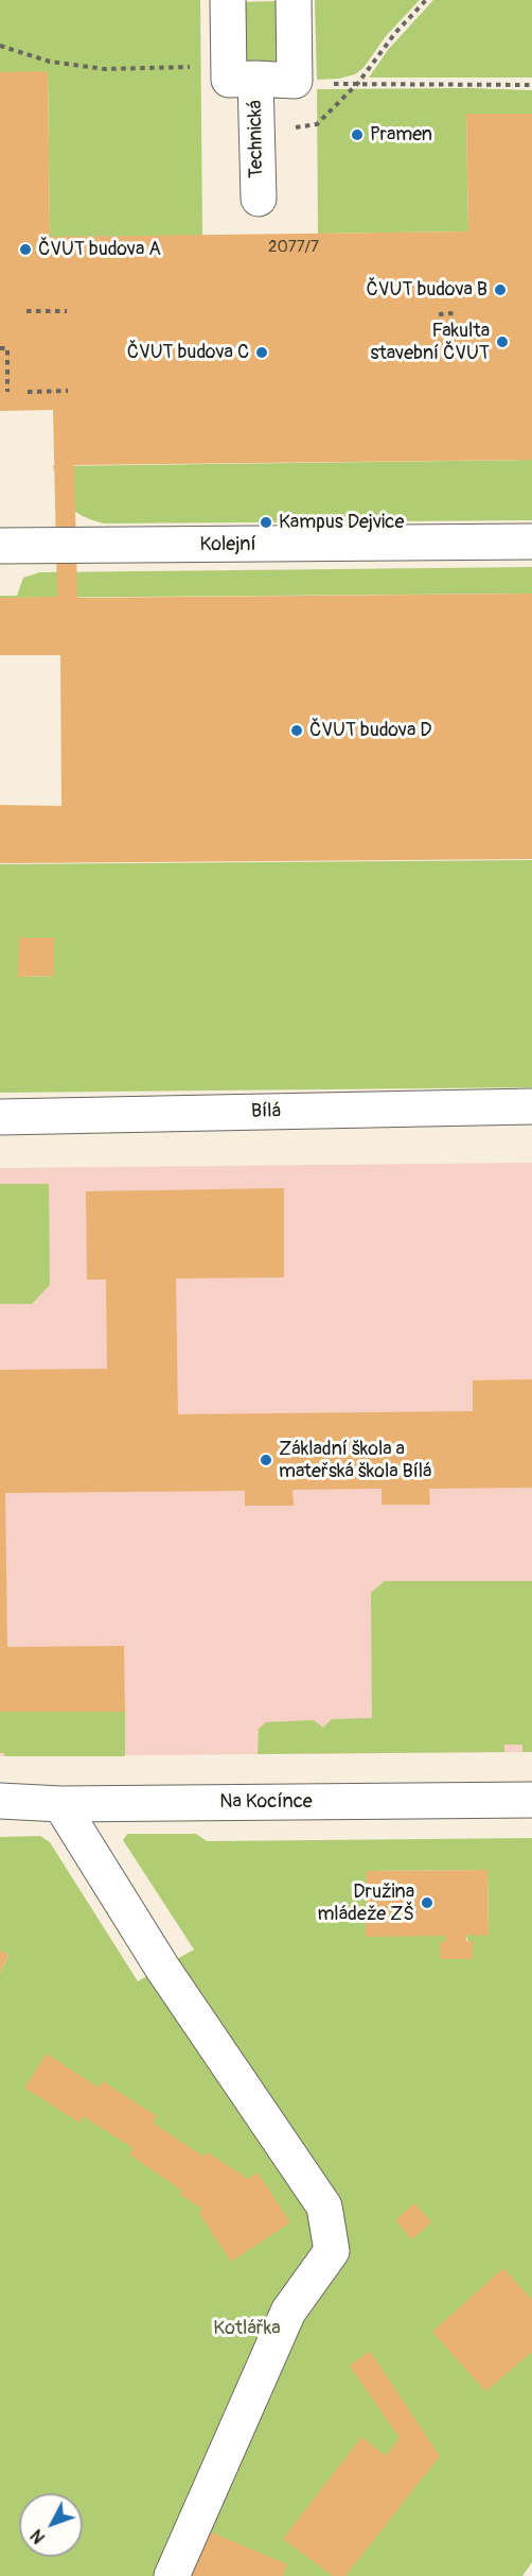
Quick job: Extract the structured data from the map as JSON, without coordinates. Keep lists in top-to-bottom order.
{
  "streets": {
    "street": [
      "Technická",
      "Kolejní",
      "Bílá",
      "Na Kocínce"
    ]
  },
  "parks": ["Kotlářka"],
  "places": [
    "Pramen",
    "ČVUT budova A",
    "ČVUT budova B",
    "Fakulta stavební ČVUT",
    "ČVUT budova C",
    "Kampus Dejvice",
    "ČVUT budova D",
    "Základní škola a mateřská škola Bílá",
    "Družina mládeže ZŠ"
  ],
  "house_numbers": ["2077/7"],
  "north": "bottom left"
}
